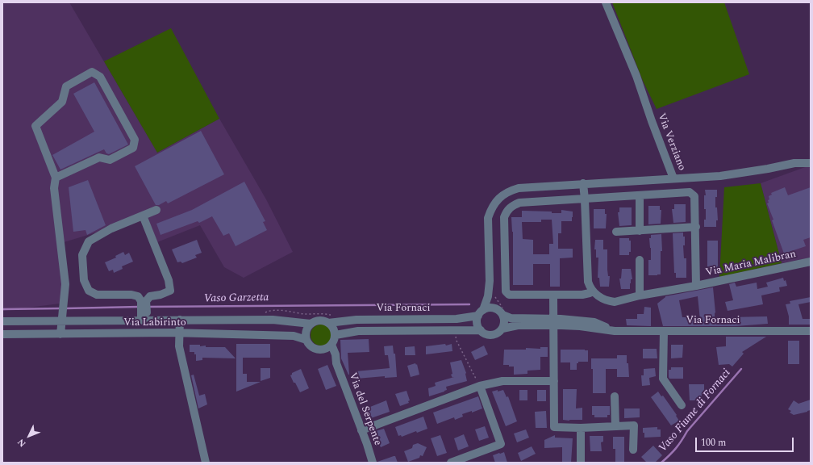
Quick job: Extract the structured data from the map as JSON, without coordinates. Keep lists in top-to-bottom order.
{
  "streets": {
    "street": [
      "Via Verziano",
      "Via Maria Malibran",
      "Via Fornaci",
      "Via Labirinto",
      "Via del Serpente"
    ]
  },
  "crossings": [
    ["Via Fornaci", "Via Labirinto"],
    ["Via Fornaci", "Via del Serpente"],
    ["Via Labirinto", "Via del Serpente"]
  ],
  "water": ["Vaso Garzetta", "Vaso Fiume di Fornaci"],
  "scale_bar": "100 m",
  "north": "bottom left"
}
